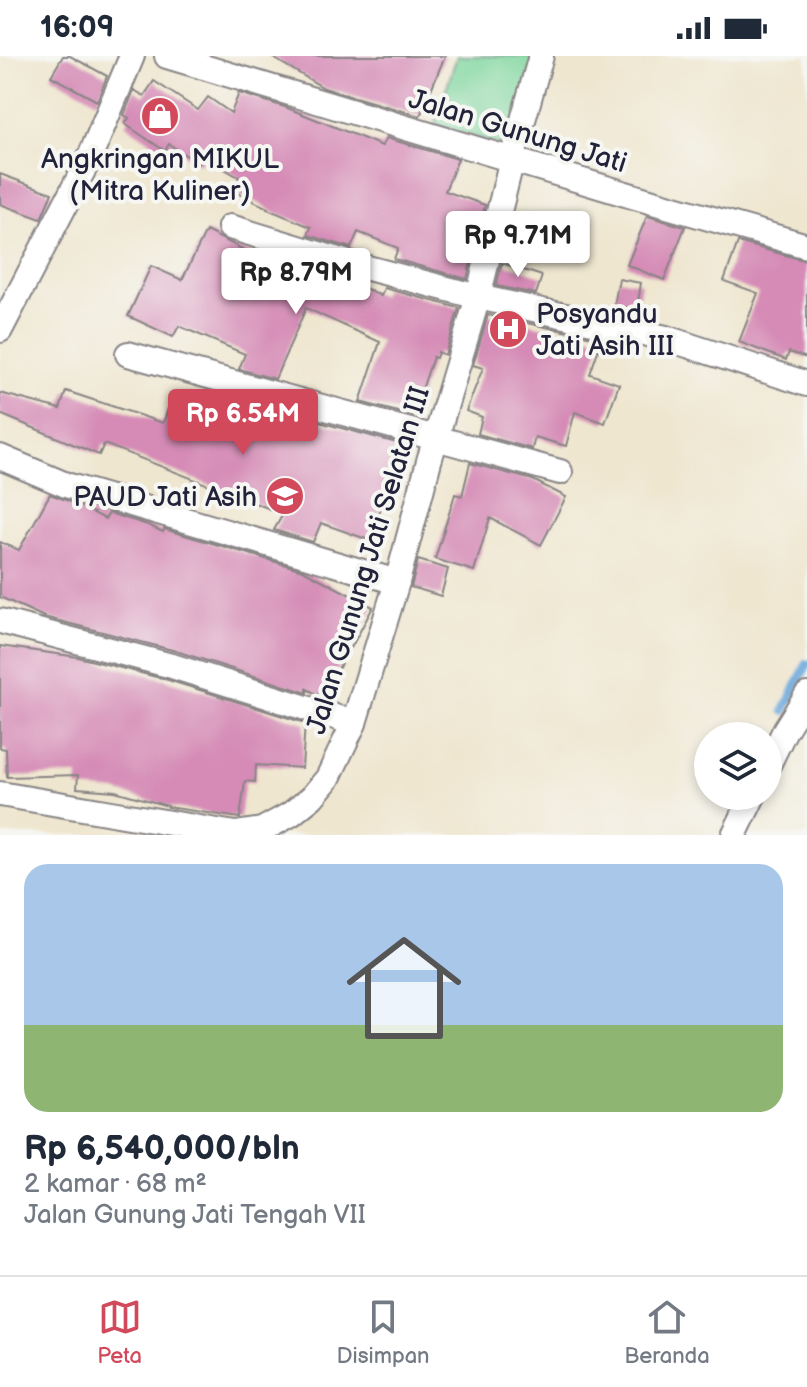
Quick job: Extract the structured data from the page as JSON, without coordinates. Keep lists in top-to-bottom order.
{
  "streets": {
    "street": ["Jalan Gunung Jati", "Jalan Gunung Jati Selatan III"]
  },
  "crossings": [
    ["Jalan Gunung Jati", "Jalan Gunung Jati Selatan III"]
  ],
  "places": {
    "shop": ["Angkringan MIKUL (Mitra Kuliner)"],
    "hospital": ["Posyandu Jati Asih III"],
    "school or university": ["PAUD Jati Asih"]
  },
  "page": {
    "status": "16:09",
    "price": ["Rp 9.71M", "Rp 8.79M", "Rp 6.54M"],
    "list": [
      {
        "name": "Rp 6,540,000/bln",
        "note": "2 kamar · 68 m² · Jalan Gunung Jati Tengah VII"
      }
    ],
    "tabs": ["Peta", "Disimpan", "Beranda"]
  }
}
